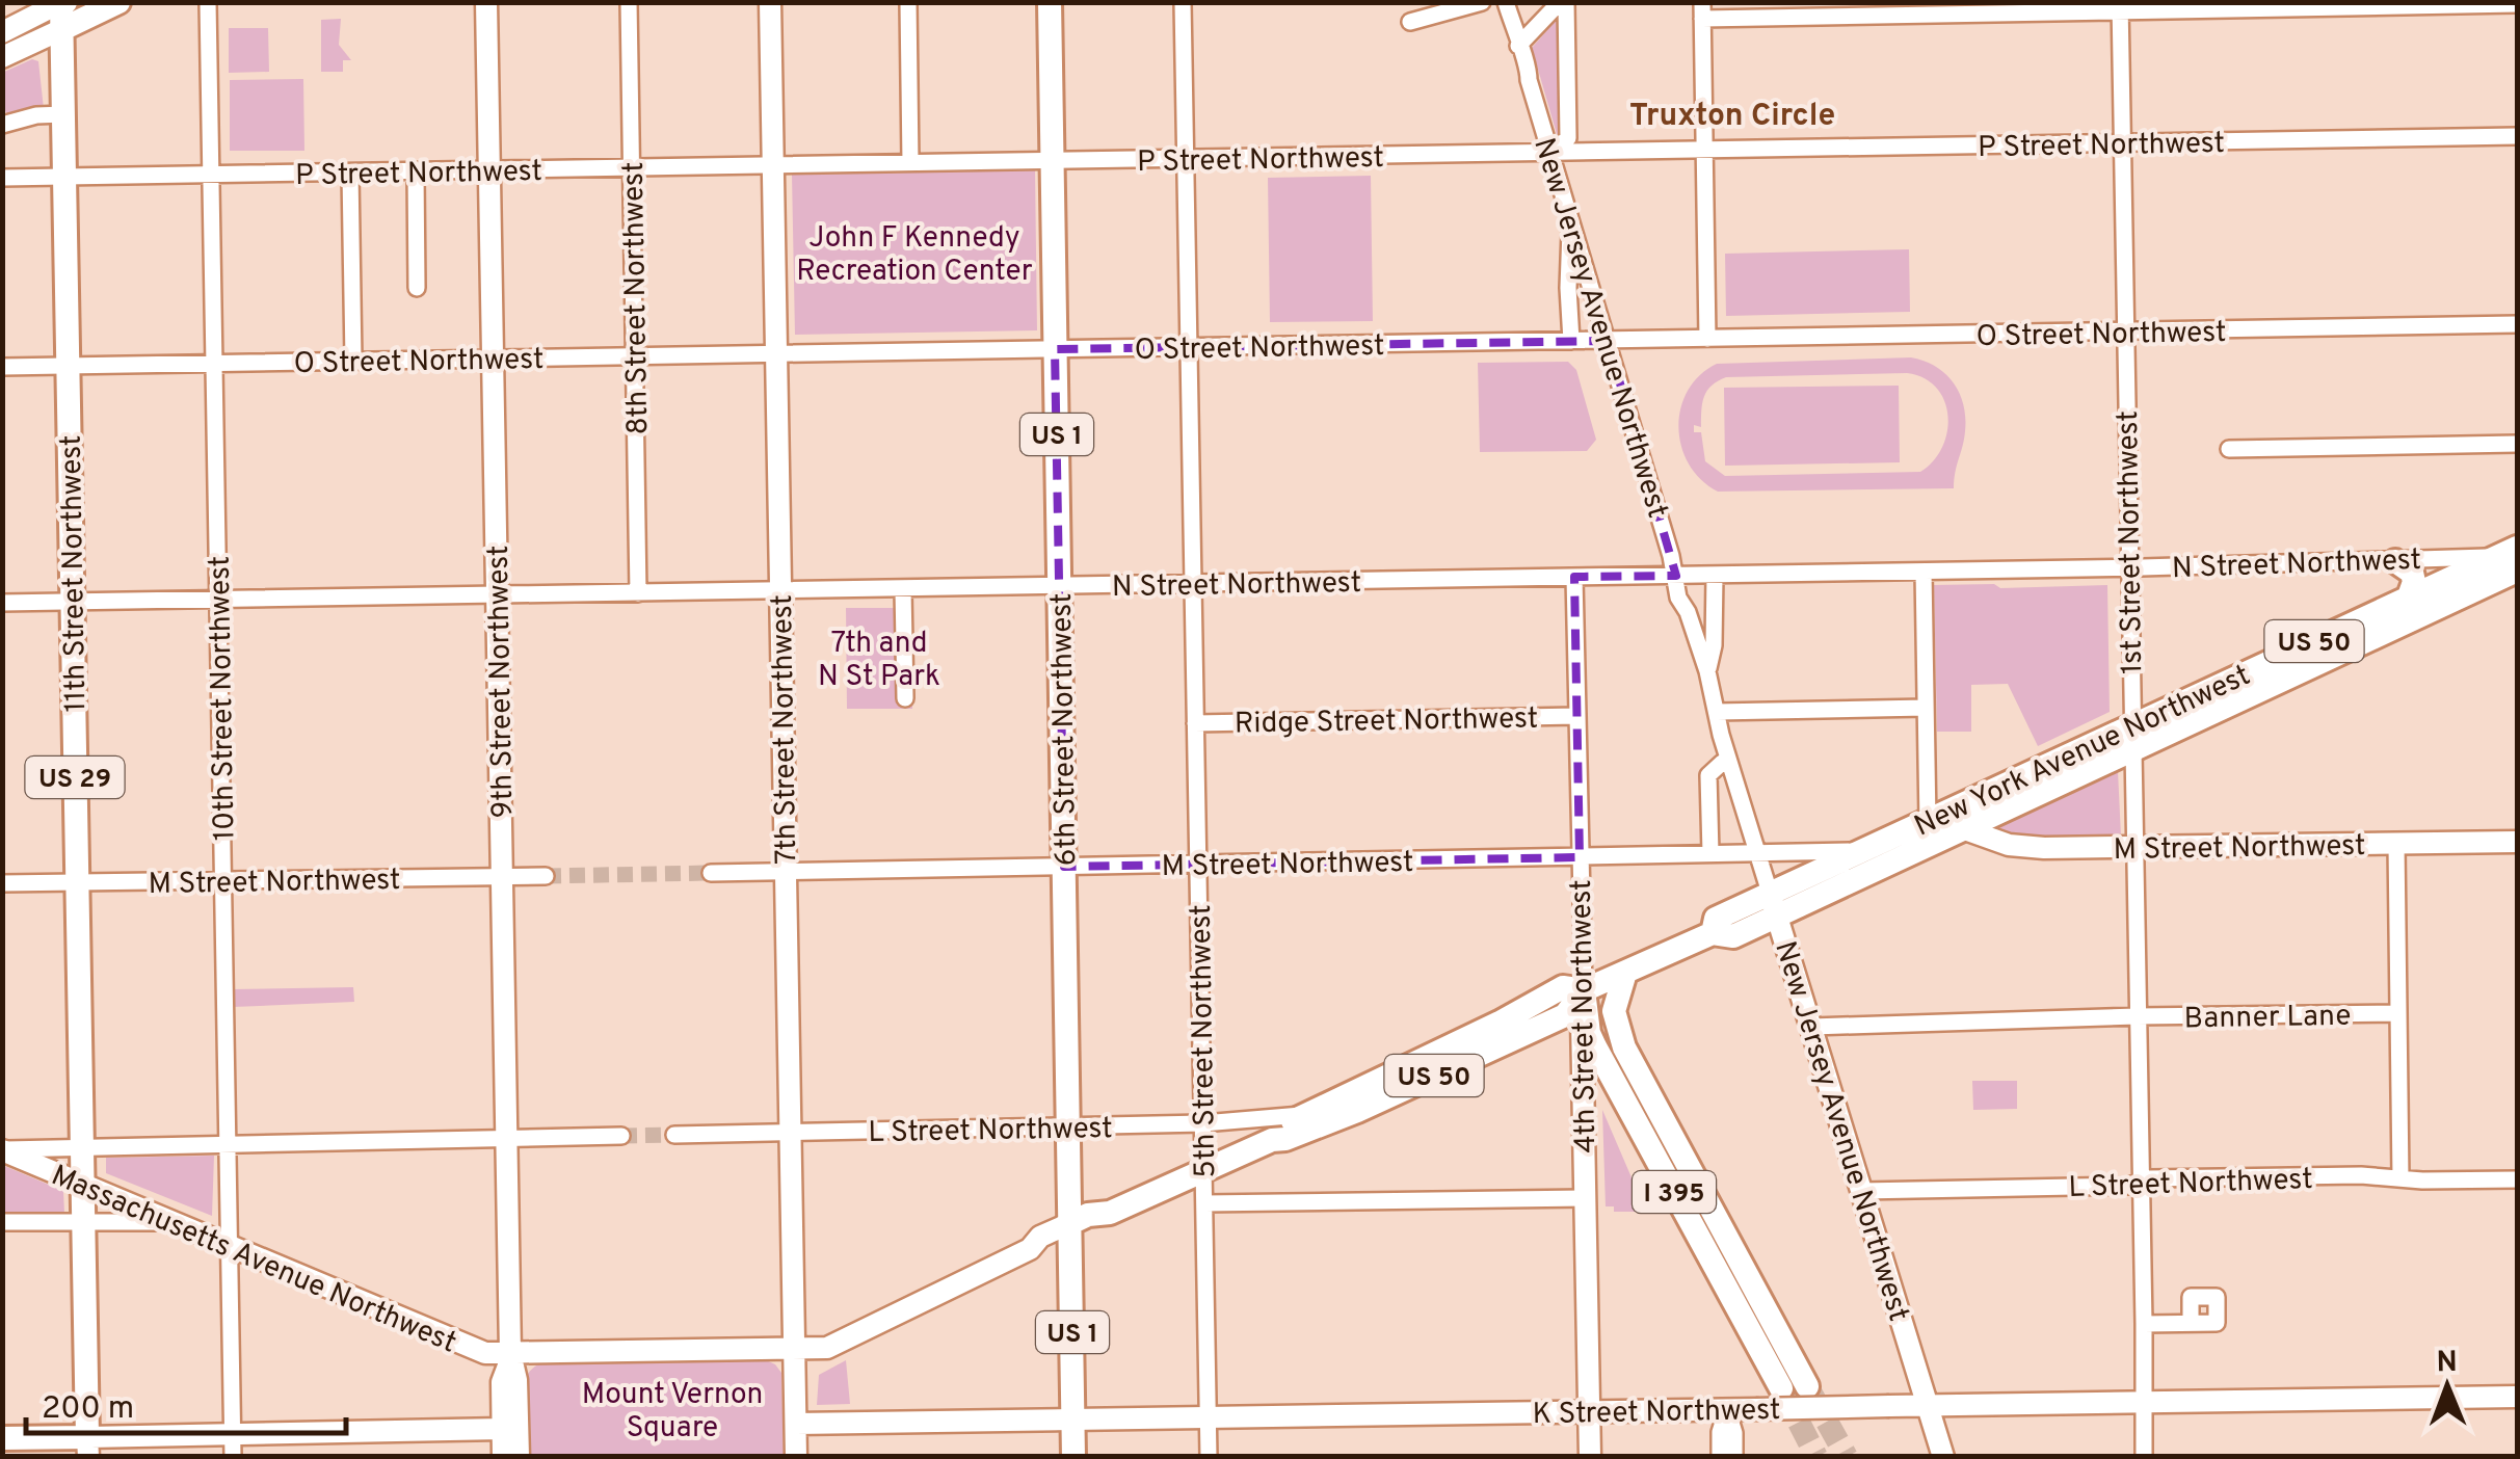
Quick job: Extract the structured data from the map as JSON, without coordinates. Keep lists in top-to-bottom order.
{
  "streets": {
    "highway": [
      "US 1",
      "11th Street Northwest",
      "US 50",
      "6th Street Northwest",
      "New York Avenue Northwest",
      "US 29",
      "I 395"
    ],
    "main road": [
      "New Jersey Avenue Northwest",
      "9th Street Northwest",
      "7th Street Northwest",
      "M Street Northwest",
      "4th Street Northwest",
      "Massachusetts Avenue Northwest",
      "K Street Northwest"
    ],
    "street": [
      "P Street Northwest",
      "8th Street Northwest",
      "O Street Northwest",
      "1st Street Northwest",
      "N Street Northwest",
      "10th Street Northwest",
      "Ridge Street Northwest",
      "Banner Lane",
      "5th Street Northwest",
      "L Street Northwest"
    ]
  },
  "crossings": [
    ["P Street Northwest", "8th Street Northwest"],
    ["P Street Northwest", "New Jersey Avenue Northwest"],
    ["P Street Northwest", "1st Street Northwest"],
    ["P Street Northwest", "11th Street Northwest"],
    ["P Street Northwest", "9th Street Northwest"],
    ["P Street Northwest", "10th Street Northwest"],
    ["P Street Northwest", "7th Street Northwest"],
    ["P Street Northwest", "6th Street Northwest"],
    ["P Street Northwest", "5th Street Northwest"],
    ["8th Street Northwest", "O Street Northwest"],
    ["8th Street Northwest", "N Street Northwest"],
    ["New Jersey Avenue Northwest", "O Street Northwest"],
    ["New Jersey Avenue Northwest", "N Street Northwest"],
    ["New Jersey Avenue Northwest", "New York Avenue Northwest"],
    ["New Jersey Avenue Northwest", "M Street Northwest"],
    ["New Jersey Avenue Northwest", "Banner Lane"],
    ["New Jersey Avenue Northwest", "L Street Northwest"],
    ["New Jersey Avenue Northwest", "K Street Northwest"],
    ["O Street Northwest", "1st Street Northwest"],
    ["O Street Northwest", "11th Street Northwest"],
    ["O Street Northwest", "9th Street Northwest"],
    ["O Street Northwest", "10th Street Northwest"],
    ["O Street Northwest", "7th Street Northwest"],
    ["O Street Northwest", "6th Street Northwest"],
    ["O Street Northwest", "5th Street Northwest"],
    ["1st Street Northwest", "N Street Northwest"],
    ["1st Street Northwest", "New York Avenue Northwest"],
    ["1st Street Northwest", "M Street Northwest"],
    ["1st Street Northwest", "Banner Lane"],
    ["1st Street Northwest", "L Street Northwest"],
    ["1st Street Northwest", "K Street Northwest"],
    ["N Street Northwest", "11th Street Northwest"],
    ["N Street Northwest", "9th Street Northwest"],
    ["N Street Northwest", "10th Street Northwest"],
    ["N Street Northwest", "7th Street Northwest"],
    ["N Street Northwest", "6th Street Northwest"],
    ["N Street Northwest", "New York Avenue Northwest"],
    ["N Street Northwest", "4th Street Northwest"],
    ["N Street Northwest", "5th Street Northwest"],
    ["11th Street Northwest", "M Street Northwest"],
    ["11th Street Northwest", "Massachusetts Avenue Northwest"],
    ["9th Street Northwest", "M Street Northwest"],
    ["9th Street Northwest", "Massachusetts Avenue Northwest"],
    ["10th Street Northwest", "M Street Northwest"],
    ["10th Street Northwest", "Massachusetts Avenue Northwest"],
    ["Ridge Street Northwest", "4th Street Northwest"],
    ["Ridge Street Northwest", "5th Street Northwest"],
    ["7th Street Northwest", "M Street Northwest"],
    ["7th Street Northwest", "L Street Northwest"],
    ["7th Street Northwest", "Massachusetts Avenue Northwest"],
    ["7th Street Northwest", "K Street Northwest"],
    ["6th Street Northwest", "New York Avenue Northwest"],
    ["6th Street Northwest", "M Street Northwest"],
    ["6th Street Northwest", "L Street Northwest"],
    ["6th Street Northwest", "K Street Northwest"],
    ["New York Avenue Northwest", "M Street Northwest"],
    ["New York Avenue Northwest", "4th Street Northwest"],
    ["New York Avenue Northwest", "5th Street Northwest"],
    ["New York Avenue Northwest", "L Street Northwest"],
    ["New York Avenue Northwest", "I 395"],
    ["M Street Northwest", "4th Street Northwest"],
    ["M Street Northwest", "5th Street Northwest"],
    ["4th Street Northwest", "I 395"],
    ["4th Street Northwest", "K Street Northwest"],
    ["5th Street Northwest", "L Street Northwest"],
    ["5th Street Northwest", "K Street Northwest"]
  ],
  "districts": ["Truxton Circle"],
  "parks": ["John F Kennedy Recreation Center", "7th and N St Park", "Mount Vernon Square"],
  "scale_bar": "200 m",
  "north": "top"
}
